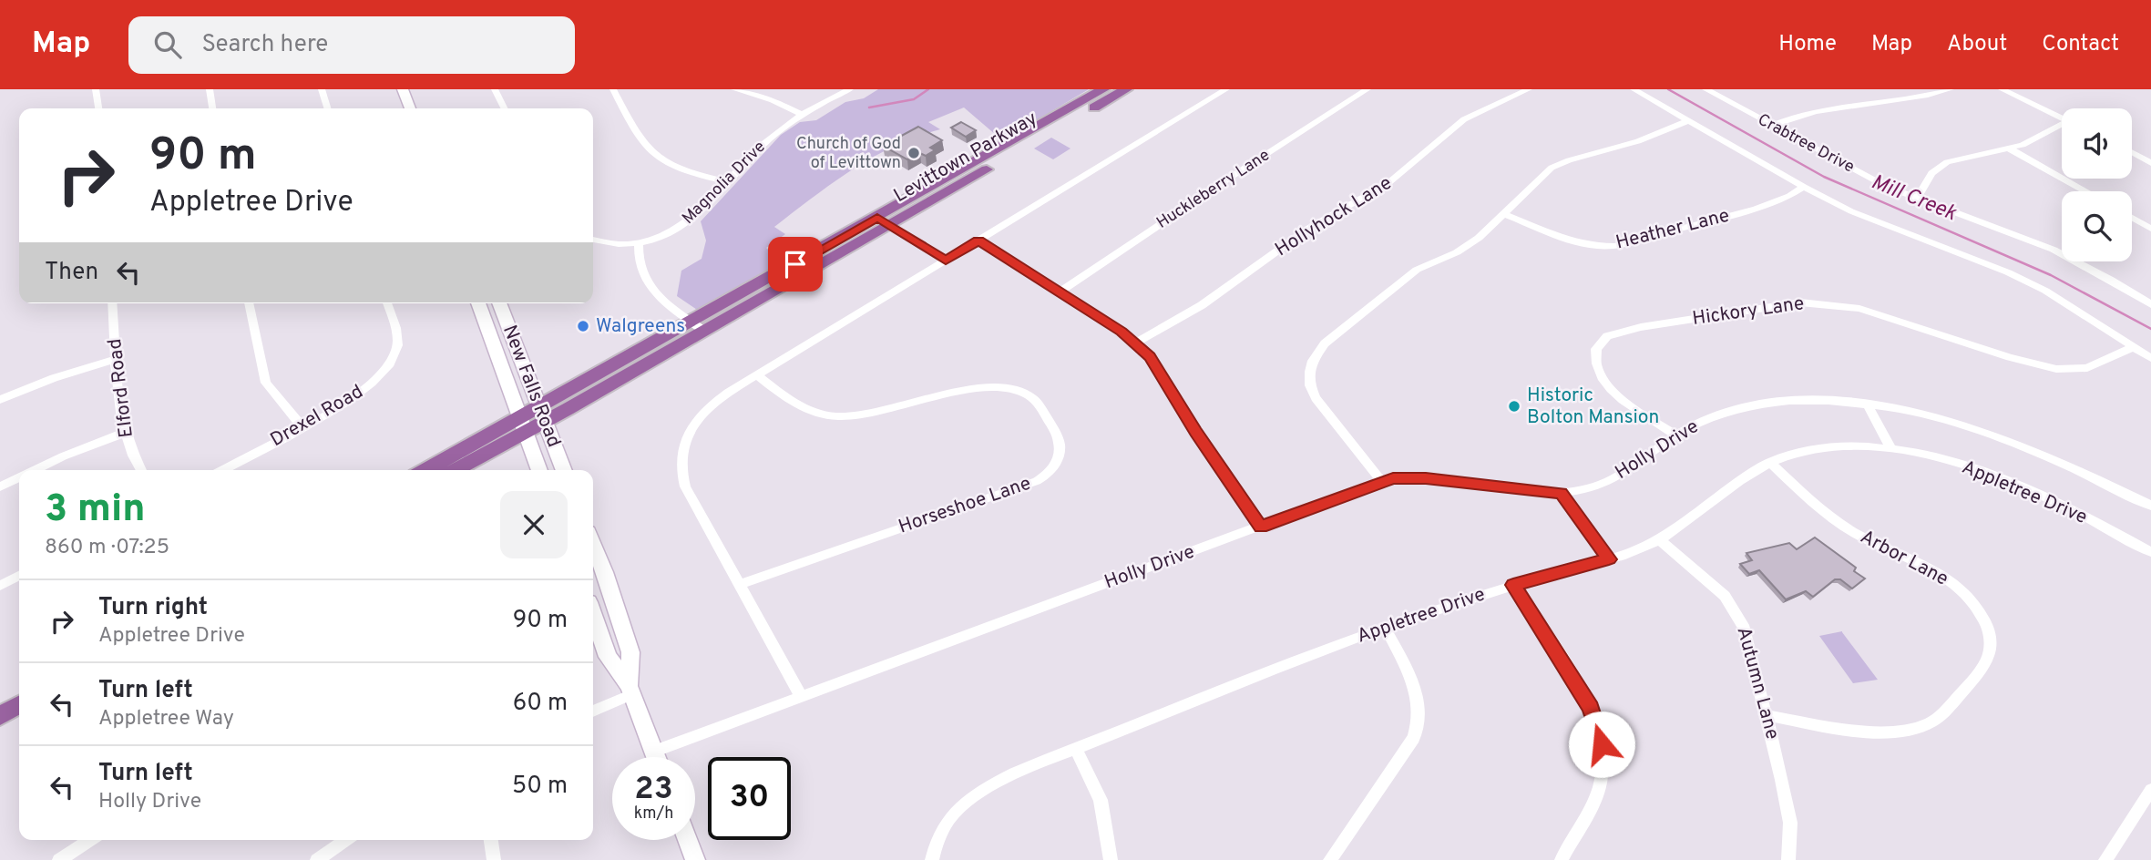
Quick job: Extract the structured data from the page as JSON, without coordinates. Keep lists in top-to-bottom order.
{
  "streets": {
    "main road": ["Levittown Parkway", "New Falls Road"],
    "street": [
      "Crabtree Drive",
      "Magnolia Drive",
      "Huckleberry Lane",
      "Hollyhock Lane",
      "Heather Lane",
      "Hickory Lane",
      "Elford Road",
      "Drexel Road",
      "Holly Drive",
      "Appletree Drive",
      "Horseshoe Lane",
      "Arbor Lane",
      "Autumn Lane"
    ]
  },
  "crossings": [
    ["Levittown Parkway", "New Falls Road"],
    ["Hickory Lane", "Holly Drive"],
    ["Appletree Drive", "Arbor Lane"],
    ["Appletree Drive", "Autumn Lane"],
    ["Arbor Lane", "Autumn Lane"]
  ],
  "water": ["Mill Creek"],
  "places": ["Church of God of Levittown", "Walgreens", "Historic Bolton Mansion"],
  "page": {
    "header": "Map",
    "search": "Search here",
    "nav": [
      "Home",
      "Map",
      "About",
      "Contact"
    ],
    "turn": ["90 m", "Appletree Drive"],
    "then": "Then",
    "heading": ["3 min", "860 m · 07:25"],
    "list": [
      {
        "name": "Turn right",
        "note": "Appletree Drive",
        "value": "90 m"
      },
      {
        "name": "Turn left",
        "note": "Appletree Way",
        "value": "60 m"
      },
      {
        "name": "Turn left",
        "note": "Holly Drive",
        "value": "50 m"
      }
    ],
    "speed": "23 km/h",
    "limit": "30"
  }
}
